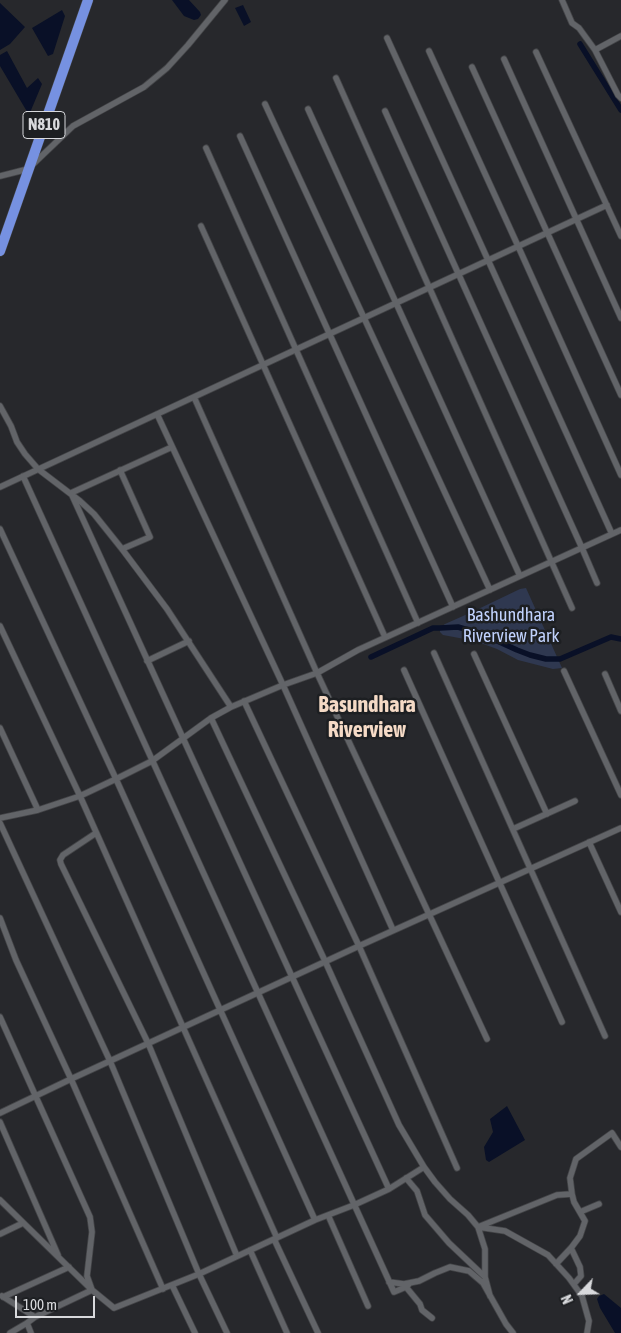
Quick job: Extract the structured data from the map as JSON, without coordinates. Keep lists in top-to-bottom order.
{
  "streets": {
    "highway": ["N810"]
  },
  "districts": ["Basundhara Riverview"],
  "parks": ["Bashundhara Riverview Park"],
  "scale_bar": "100 m",
  "north": "bottom left"
}
